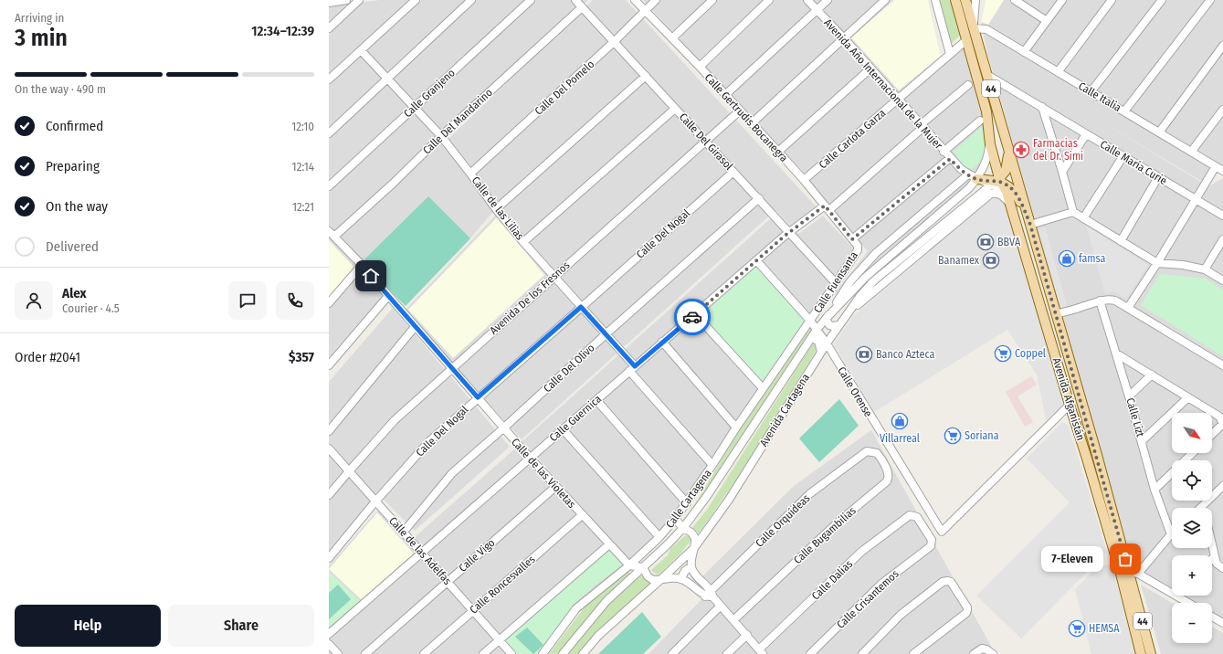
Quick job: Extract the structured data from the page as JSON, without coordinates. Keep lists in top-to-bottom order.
{
  "streets": {
    "main road": ["44", "Avenida Afganistán"],
    "street": [
      "Avenida Año Internacional de la Mujer",
      "Calle Del Pomelo",
      "Calle Granjeno",
      "Calle Italia",
      "Calle Gertrudis Bocanegra",
      "Calle Del Mandarino",
      "Calle Carlota Garza",
      "Calle Del Girasol",
      "Calle María Curie",
      "Calle de las Lilias",
      "Calle Del Nogal",
      "Calle Fuensanta",
      "Avenida De los Fresnos",
      "Calle Del Olivo",
      "Calle Orense",
      "Avenida Cartagena",
      "Calle Lizt",
      "Calle Guernica",
      "Calle de las Violetas",
      "Calle Cartagena",
      "Calle Orquídeas",
      "Calle Bugambilias",
      "Calle de las Adelfas",
      "Calle Vigo",
      "Calle Dalias",
      "Calle Roncesvalles",
      "Calle Crisantemos"
    ]
  },
  "crossings": [
    ["Avenida Año Internacional de la Mujer", "Calle Carlota Garza"],
    ["Avenida Año Internacional de la Mujer", "Calle Fuensanta"],
    ["Avenida Año Internacional de la Mujer", "Avenida Cartagena"],
    ["Avenida Año Internacional de la Mujer", "Calle Guernica"],
    ["Calle Del Pomelo", "Calle Gertrudis Bocanegra"],
    ["Calle Del Pomelo", "Calle Del Girasol"],
    ["Calle Del Pomelo", "Calle de las Lilias"],
    ["Calle Granjeno", "Calle de las Lilias"],
    ["Calle Italia", "Avenida Afganistán"],
    ["Calle Gertrudis Bocanegra", "Calle Carlota Garza"],
    ["Calle Gertrudis Bocanegra", "Calle Fuensanta"],
    ["Calle Gertrudis Bocanegra", "Avenida De los Fresnos"],
    ["Calle Gertrudis Bocanegra", "Calle Guernica"],
    ["Calle Del Mandarino", "Calle Del Girasol"],
    ["Calle Del Mandarino", "Calle de las Lilias"],
    ["Calle Del Mandarino", "Calle de las Violetas"],
    ["Calle Carlota Garza", "Avenida Afganistán"],
    ["Calle Del Girasol", "Calle Del Nogal"],
    ["Calle Del Girasol", "Calle Fuensanta"],
    ["Calle Del Girasol", "Avenida De los Fresnos"],
    ["Calle Del Girasol", "Calle Del Olivo"],
    ["Calle Del Girasol", "Calle Guernica"],
    ["Calle María Curie", "Avenida Afganistán"],
    ["Calle de las Lilias", "Calle Del Nogal"],
    ["Calle de las Lilias", "Avenida De los Fresnos"],
    ["Calle de las Lilias", "Calle Del Olivo"],
    ["Calle de las Lilias", "Calle Guernica"],
    ["Calle de las Lilias", "Calle Cartagena"],
    ["Calle Del Nogal", "Calle de las Violetas"],
    ["Calle Del Nogal", "Calle de las Adelfas"],
    ["Calle Fuensanta", "Calle Orense"],
    ["Calle Fuensanta", "Calle Cartagena"],
    ["Avenida De los Fresnos", "Calle de las Violetas"],
    ["Avenida De los Fresnos", "Calle de las Adelfas"],
    ["Calle Del Olivo", "Calle de las Violetas"],
    ["Calle Del Olivo", "Calle de las Adelfas"],
    ["Calle Orense", "Avenida Afganistán"],
    ["Calle Orense", "Avenida Cartagena"],
    ["Calle Orense", "Calle Guernica"],
    ["Calle Orense", "Calle Cartagena"],
    ["Avenida Afganistán", "Avenida Cartagena"],
    ["Calle Guernica", "Calle de las Violetas"],
    ["Calle Guernica", "Calle de las Adelfas"],
    ["Calle de las Violetas", "Calle Cartagena"],
    ["Calle de las Violetas", "Calle Vigo"],
    ["Calle de las Violetas", "Calle Roncesvalles"],
    ["Calle Orquídeas", "Calle Bugambilias"],
    ["Calle de las Adelfas", "Calle Vigo"],
    ["Calle de las Adelfas", "Calle Roncesvalles"],
    ["Calle Dalias", "Calle Crisantemos"]
  ],
  "places": {
    "pharmacy": ["Farmacias del Dr. Simi"],
    "bank": ["BBVA", "Banamex", "Banco Azteca"],
    "shop": ["famsa", "Villarreal"],
    "supermarket": ["Coppel", "Soriana", "HEMSA"],
    "other": ["7-Eleven"]
  },
  "north": "bottom right",
  "page": {
    "heading": ["3 min", "Arriving in", "12:34–12:39"],
    "panel": [
      "Alex",
      "Courier · 4.5",
      "Order #2041",
      "$357"
    ],
    "bar": "On the way · 490 m",
    "list": [
      ["Confirmed", "12:10"],
      ["Preparing", "12:14"],
      ["On the way", "12:21"],
      "Delivered"
    ],
    "map_buttons": ["+", "−"],
    "bubble": "7-Eleven",
    "buttons": ["Help", "Share"]
  }
}
